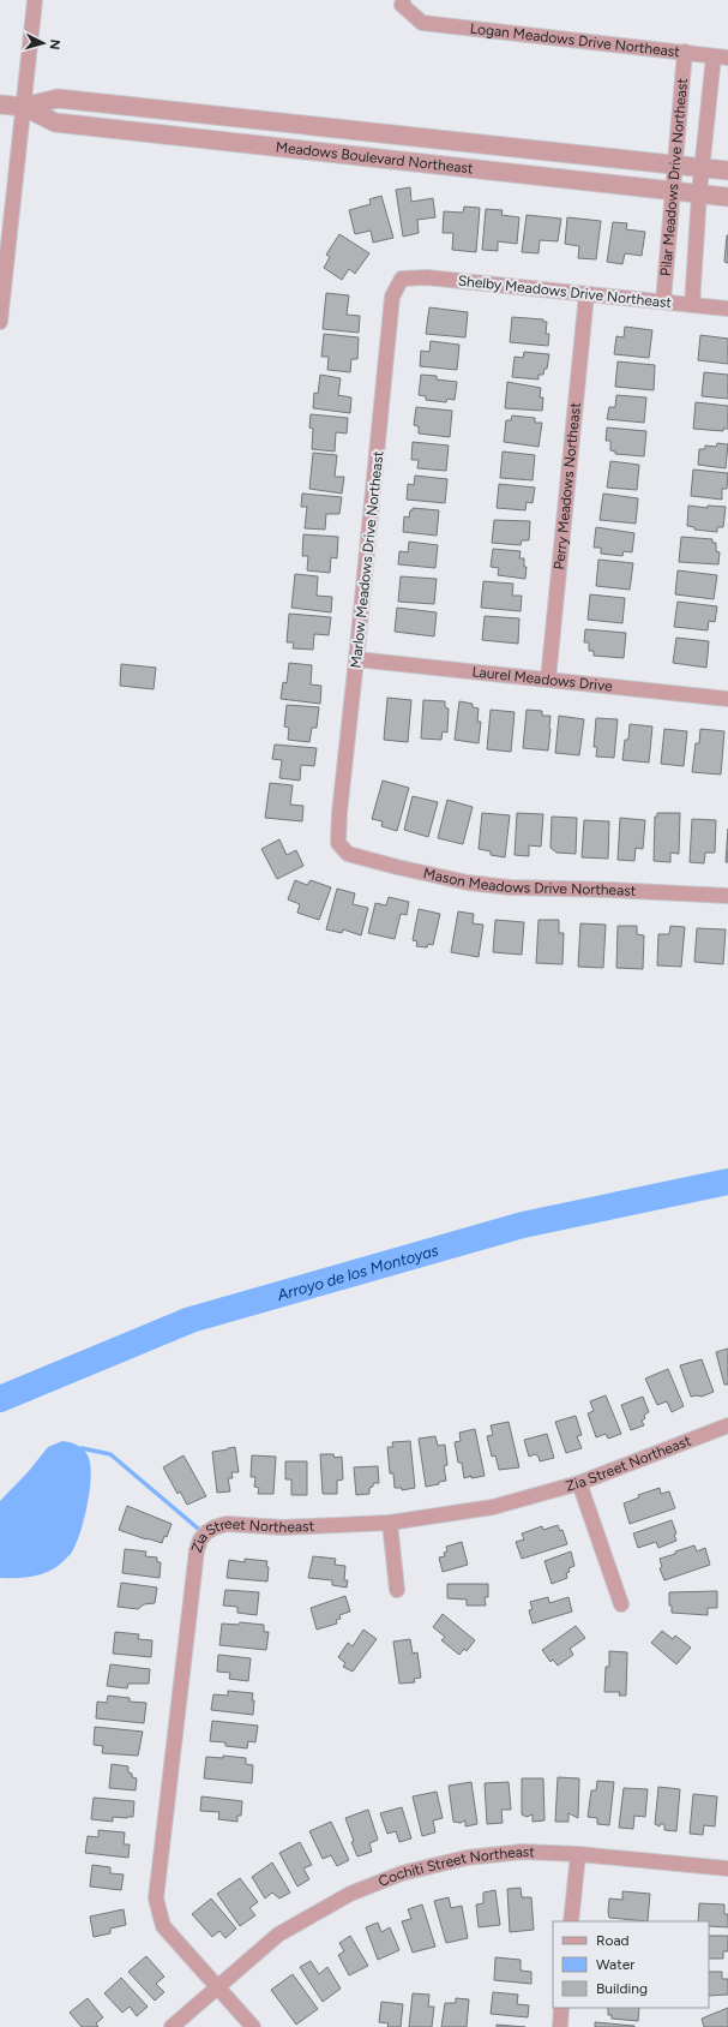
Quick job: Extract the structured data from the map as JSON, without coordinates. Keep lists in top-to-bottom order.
{
  "streets": {
    "street": [
      "Logan Meadows Drive Northeast",
      "Meadows Boulevard Northeast",
      "Pilar Meadows Drive Northeast",
      "Shelby Meadows Drive Northeast",
      "Perry Meadows Northeast",
      "Marlow Meadows Drive Northeast",
      "Laurel Meadows Drive",
      "Mason Meadows Drive Northeast",
      "Zia Street Northeast",
      "Cochiti Street Northeast"
    ]
  },
  "crossings": [
    ["Logan Meadows Drive Northeast", "Pilar Meadows Drive Northeast"],
    ["Meadows Boulevard Northeast", "Pilar Meadows Drive Northeast"],
    ["Pilar Meadows Drive Northeast", "Shelby Meadows Drive Northeast"],
    ["Shelby Meadows Drive Northeast", "Perry Meadows Northeast"],
    ["Shelby Meadows Drive Northeast", "Marlow Meadows Drive Northeast"],
    ["Perry Meadows Northeast", "Laurel Meadows Drive"],
    ["Marlow Meadows Drive Northeast", "Laurel Meadows Drive"],
    ["Marlow Meadows Drive Northeast", "Mason Meadows Drive Northeast"],
    ["Zia Street Northeast", "Cochiti Street Northeast"]
  ],
  "water": ["Arroyo de los Montoyas"],
  "legend": ["Road", "Water", "Building"],
  "north": "right"
}
